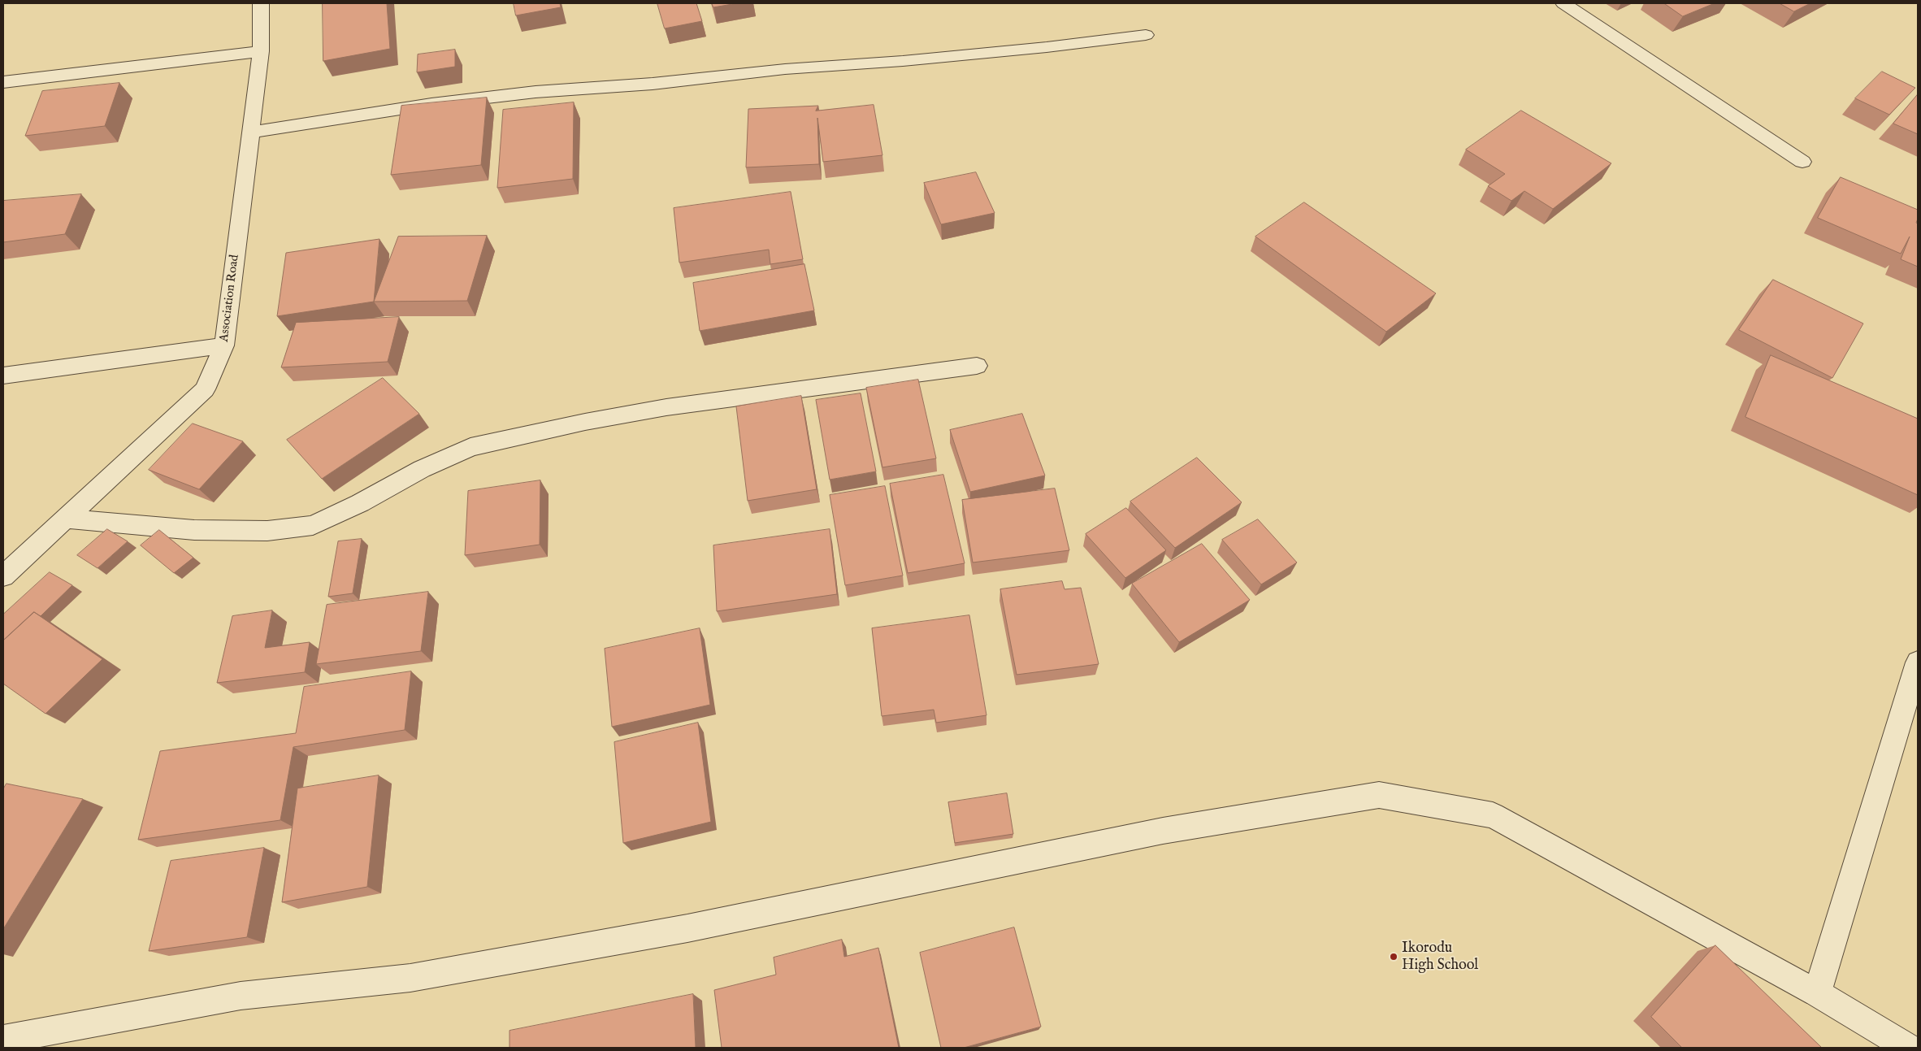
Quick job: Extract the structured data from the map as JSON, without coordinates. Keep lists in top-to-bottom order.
{
  "streets": {
    "street": ["Association Road"]
  },
  "places": ["Ikorodu High School"]
}
